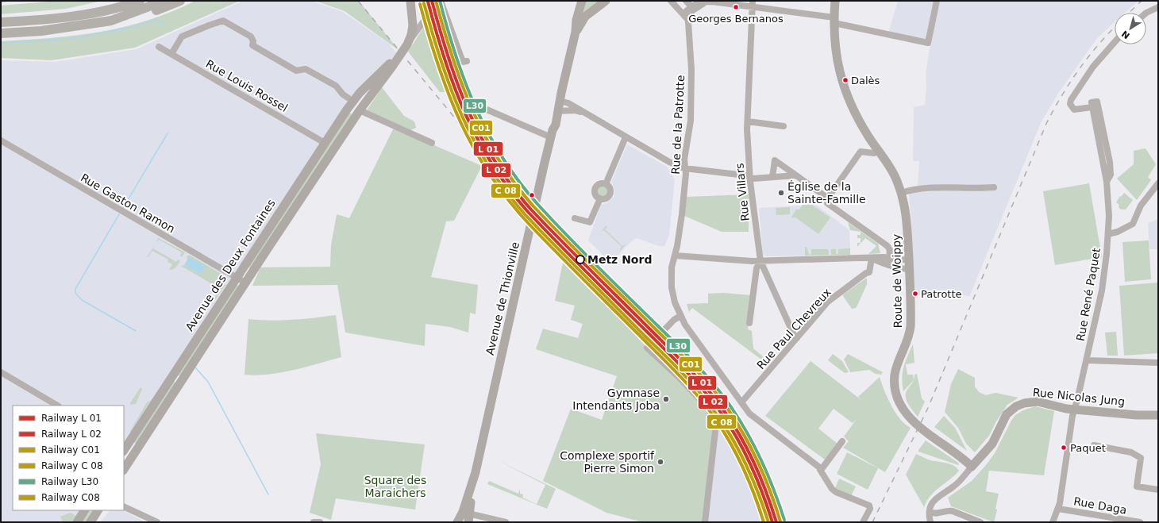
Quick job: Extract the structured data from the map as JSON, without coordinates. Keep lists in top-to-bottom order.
{
  "streets": {
    "main road": [
      "Avenue des Deux Fontaines",
      "Route de Woippy",
      "Avenue de Thionville",
      "Rue Nicolas Jung"
    ],
    "street": [
      "Rue Louis Rossel",
      "Rue de la Patrotte",
      "Rue Villars",
      "Rue Gaston Ramon",
      "Rue René Paquet",
      "Rue Paul Chevreux",
      "Rue Daga"
    ]
  },
  "crossings": [
    ["Rue Louis Rossel", "Avenue des Deux Fontaines"],
    ["Rue de la Patrotte", "Rue Paul Chevreux"],
    ["Rue Gaston Ramon", "Avenue des Deux Fontaines"],
    ["Route de Woippy", "Rue Nicolas Jung"],
    ["Rue René Paquet", "Rue Nicolas Jung"],
    ["Rue René Paquet", "Rue Daga"]
  ],
  "parks": ["Square des Maraichers"],
  "places": [
    "Georges Bernanos",
    "Dalès",
    "Église de la Sainte-Famille",
    "Metz Nord",
    "Patrotte",
    "Gymnase Intendants Joba",
    "Paquet",
    "Complexe sportif Pierre Simon"
  ],
  "lines": ["rail line C01", "rail line L30", "rail line C08"],
  "legend": [
    "Railway L 01",
    "Railway L 02",
    "Railway C01",
    "Railway C 08",
    "Railway L30",
    "Railway C08"
  ],
  "north": "bottom left"
}
